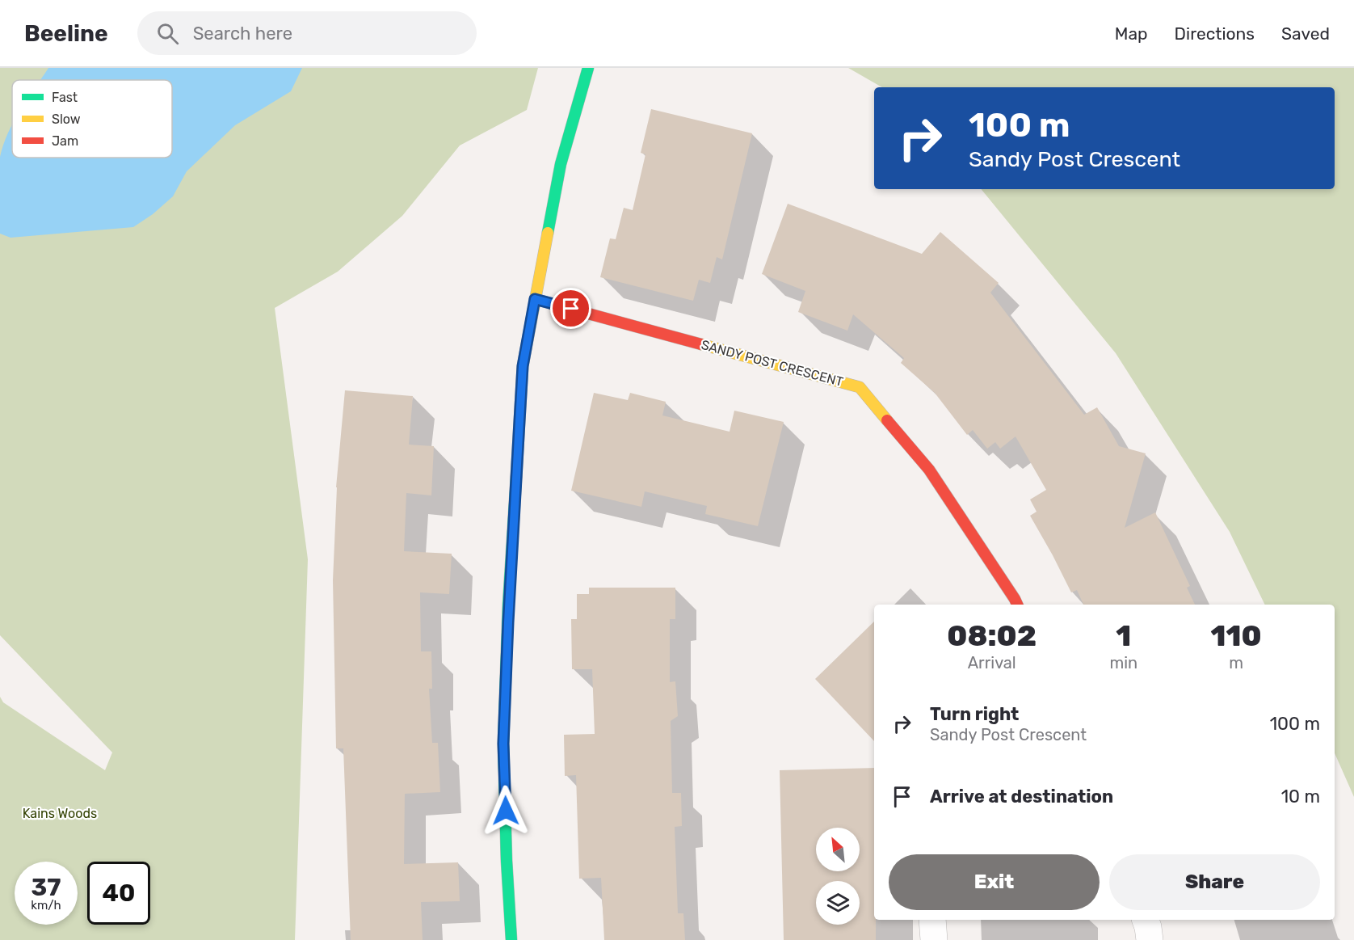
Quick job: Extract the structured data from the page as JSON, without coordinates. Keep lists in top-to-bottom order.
{
  "streets": {
    "street": ["SANDY POST CRESCENT"]
  },
  "parks": ["Kains Woods"],
  "legend": ["Fast", "Slow", "Jam"],
  "north": "top left",
  "page": {
    "header": "Beeline",
    "search": "Search here",
    "nav": ["Map", "Directions", "Saved"],
    "turn": ["100 m", "Sandy Post Crescent"],
    "eta": [
      "08:02",
      "Arrival",
      "1",
      "min",
      "110",
      "m"
    ],
    "list": [
      {
        "name": "Turn right",
        "note": "Sandy Post Crescent",
        "value": "100 m"
      },
      {
        "name": "Arrive at destination",
        "value": "10 m"
      }
    ],
    "buttons": ["Exit", "Share"],
    "speed": "37 km/h",
    "limit": "40"
  }
}
